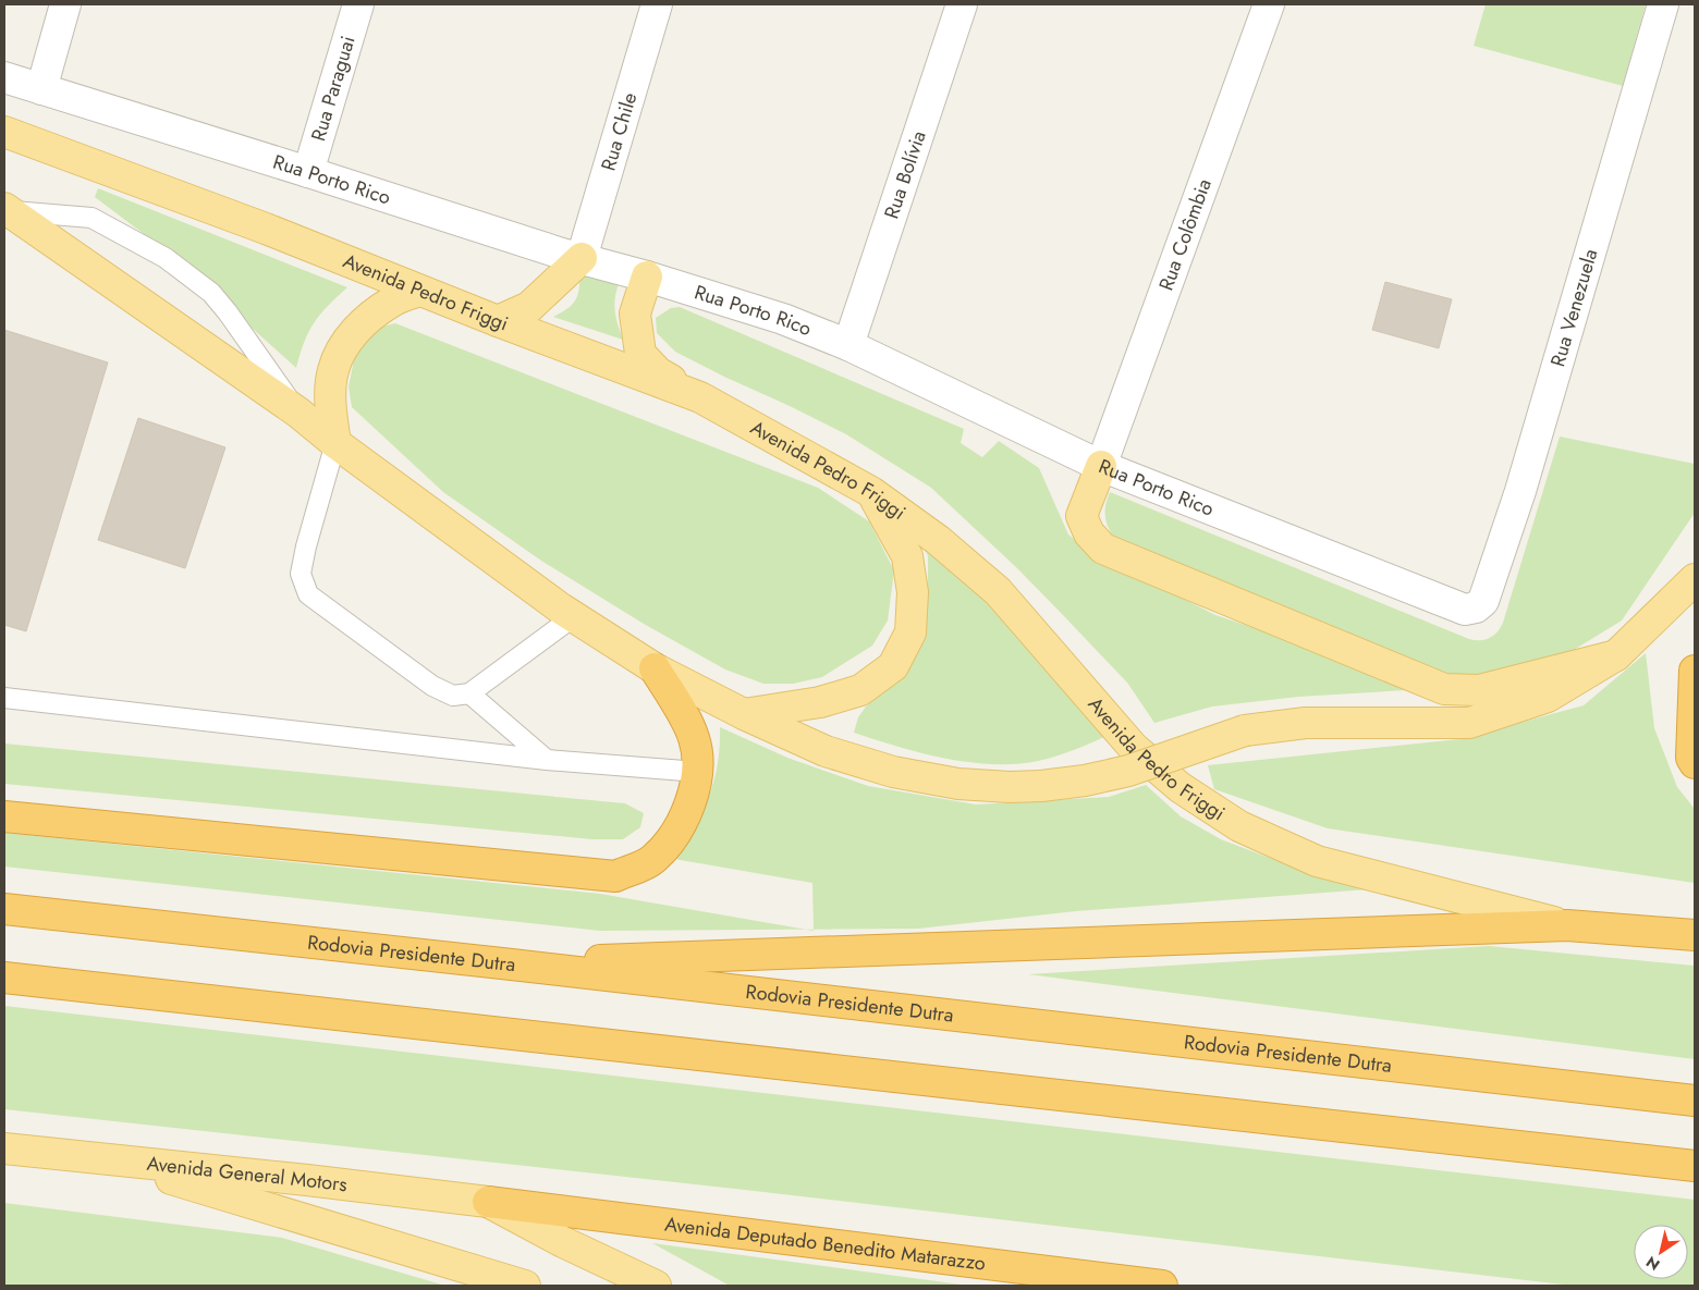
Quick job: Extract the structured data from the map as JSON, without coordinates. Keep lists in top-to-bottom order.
{
  "streets": {
    "highway": ["Rodovia Presidente Dutra", "Avenida Deputado Benedito Matarazzo"],
    "main road": ["Avenida Pedro Friggi", "Avenida General Motors"],
    "street": [
      "Rua Paraguai",
      "Rua Chile",
      "Rua Bolívia",
      "Rua Porto Rico",
      "Rua Colômbia",
      "Rua Venezuela"
    ]
  },
  "crossings": [
    ["Rua Paraguai", "Rua Porto Rico"],
    ["Rua Chile", "Rua Porto Rico"],
    ["Rua Bolívia", "Rua Porto Rico"],
    ["Rua Porto Rico", "Rua Colômbia"],
    ["Rua Porto Rico", "Rua Venezuela"],
    ["Avenida General Motors", "Avenida Deputado Benedito Matarazzo"]
  ],
  "north": "bottom left"
}
